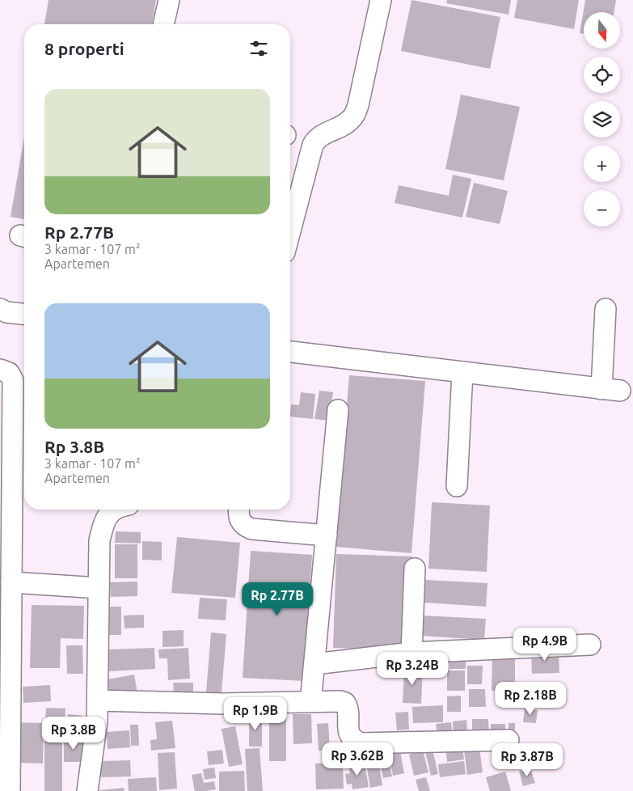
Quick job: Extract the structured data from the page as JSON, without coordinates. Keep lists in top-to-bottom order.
{
  "north": "bottom",
  "page": {
    "map_buttons": ["+", "−"],
    "heading": "8 properti",
    "list": [
      {
        "name": "Rp 2.77B",
        "note": "3 kamar · 107 m² · Apartemen"
      },
      {
        "name": "Rp 3.8B",
        "note": "3 kamar · 107 m² · Apartemen"
      }
    ],
    "price": [
      "Rp 2.77B",
      "Rp 4.9B",
      "Rp 3.24B",
      "Rp 2.18B",
      "Rp 1.9B",
      "Rp 3.8B",
      "Rp 3.62B",
      "Rp 3.87B"
    ]
  }
}
